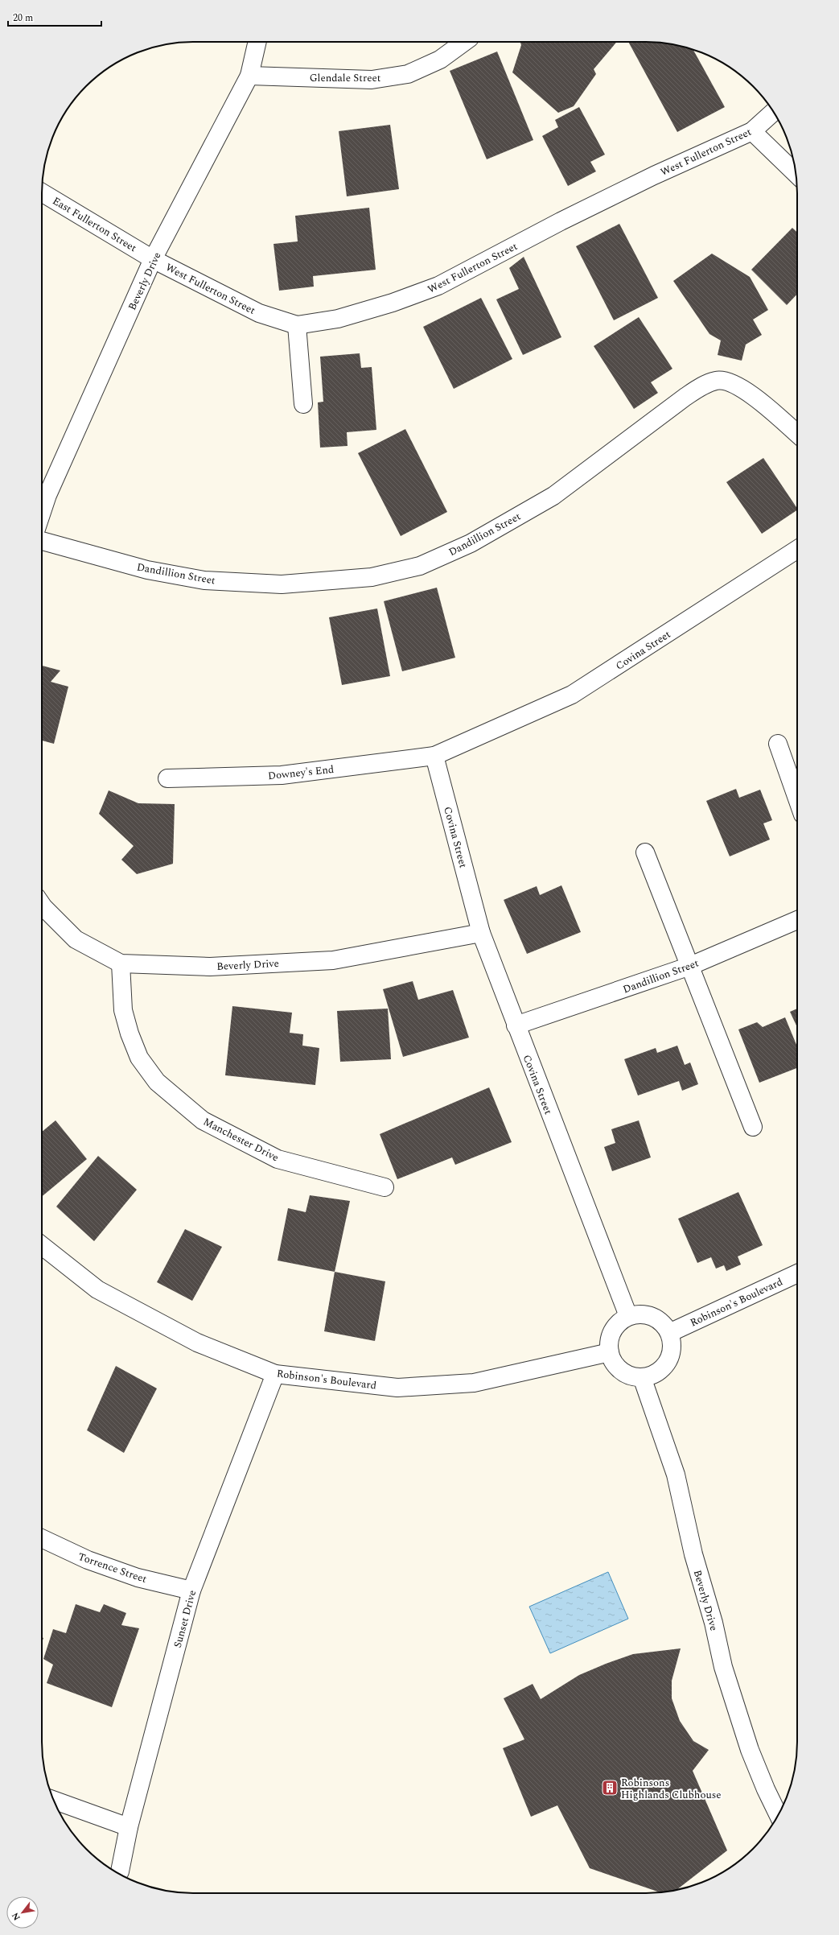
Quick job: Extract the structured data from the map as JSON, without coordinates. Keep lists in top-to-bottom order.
{
  "streets": {
    "street": [
      "Glendale Street",
      "West Fullerton Street",
      "East Fullerton Street",
      "Beverly Drive",
      "Dandillion Street",
      "Covina Street",
      "Downey's End",
      "Manchester Drive",
      "Robinson's Boulevard",
      "Torrence Street",
      "Sunset Drive"
    ]
  },
  "crossings": [
    ["Glendale Street", "Beverly Drive"],
    ["West Fullerton Street", "East Fullerton Street"],
    ["West Fullerton Street", "Beverly Drive"],
    ["East Fullerton Street", "Beverly Drive"],
    ["Beverly Drive", "Covina Street"],
    ["Beverly Drive", "Manchester Drive"],
    ["Beverly Drive", "Robinson's Boulevard"],
    ["Dandillion Street", "Covina Street"],
    ["Covina Street", "Downey's End"],
    ["Covina Street", "Robinson's Boulevard"],
    ["Robinson's Boulevard", "Sunset Drive"],
    ["Torrence Street", "Sunset Drive"]
  ],
  "places": {
    "building": ["Robinsons Highlands Clubhouse"]
  },
  "scale_bar": "20 m",
  "north": "bottom left"
}
